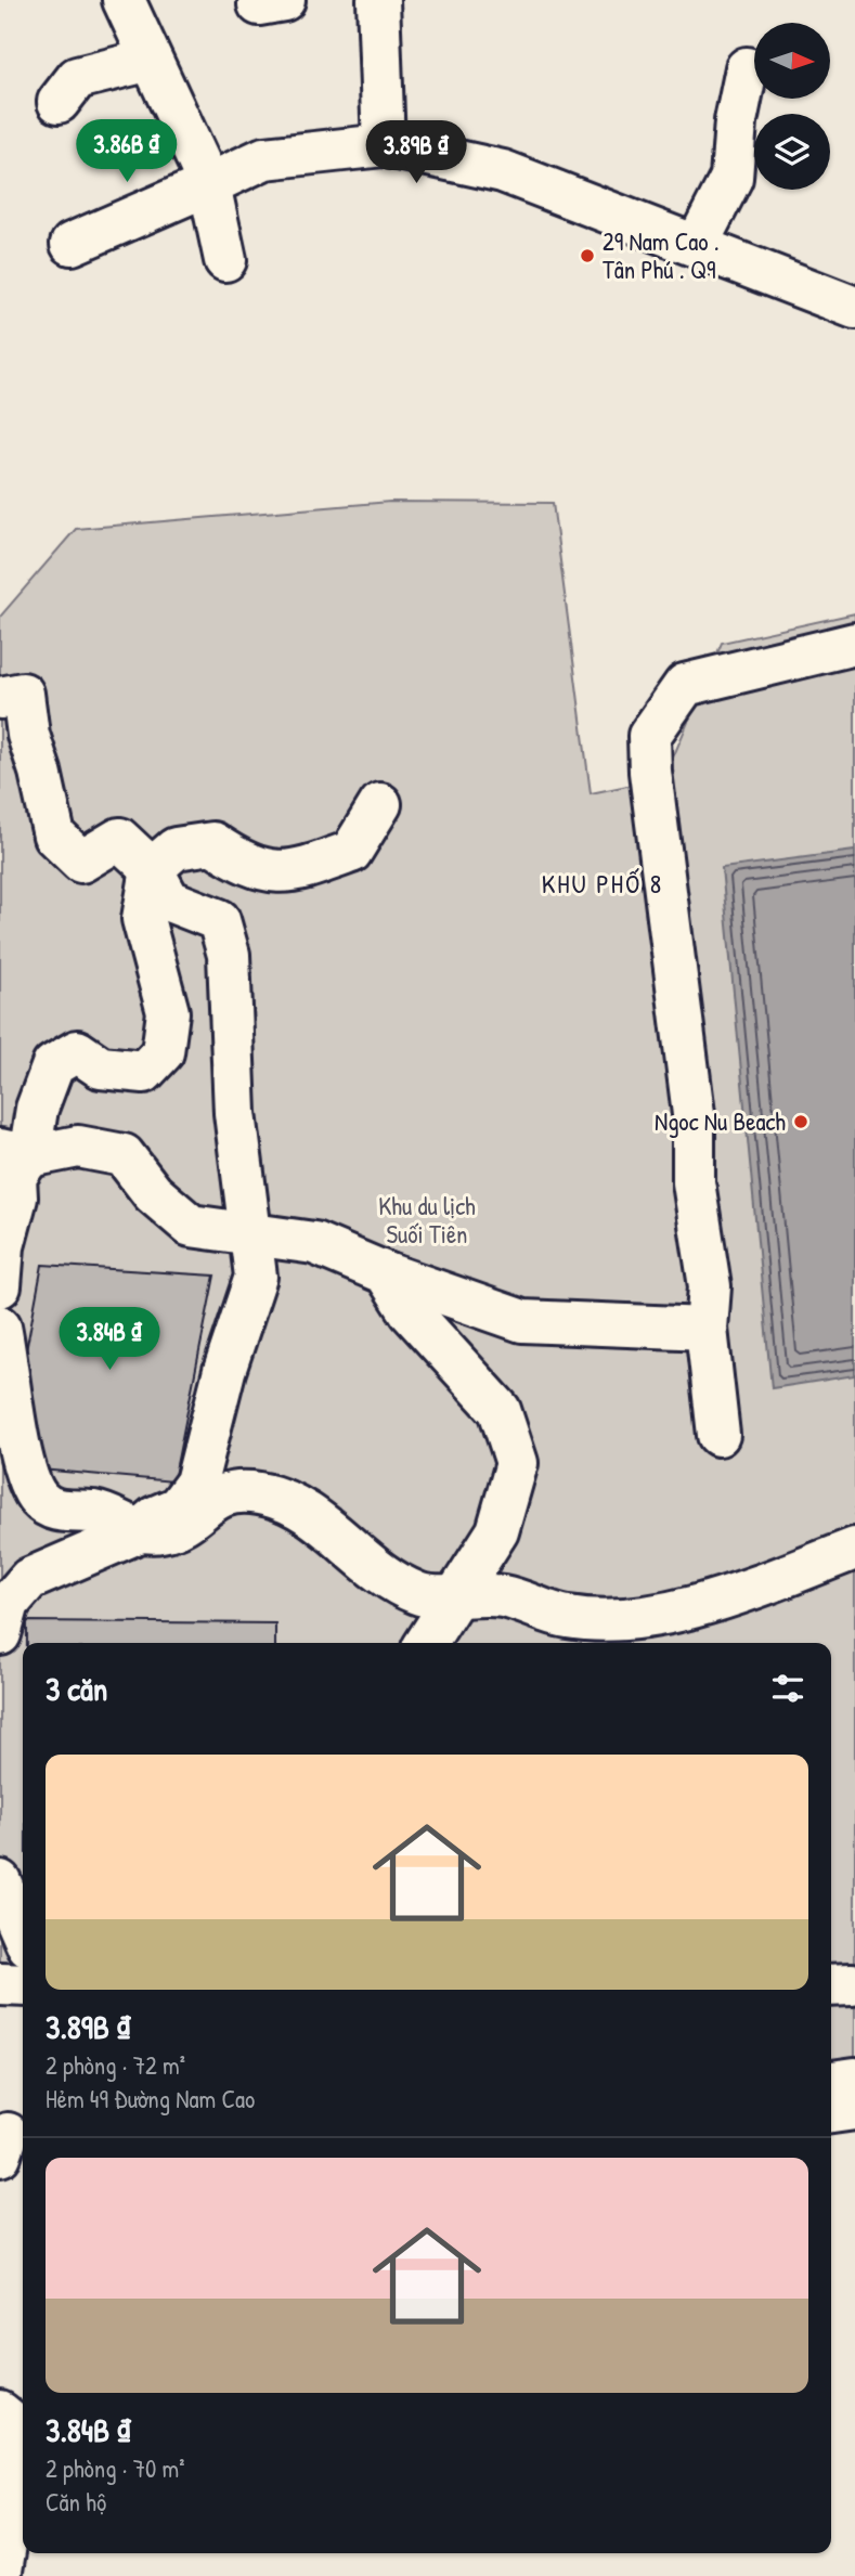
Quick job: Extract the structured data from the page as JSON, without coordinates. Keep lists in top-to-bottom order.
{
  "districts": ["KHU PHỐ 8"],
  "parks": ["Khu du lịch Suối Tiên"],
  "places": ["29 Nam Cao . Tân Phú . Q9", "Ngoc Nu Beach"],
  "north": "right",
  "page": {
    "price": ["3.86B ₫", "3.89B ₫", "3.84B ₫"],
    "heading": "3 căn",
    "list": [
      {
        "name": "3.89B ₫",
        "note": "2 phòng · 72 m² · Hẻm 49 Đường Nam Cao"
      },
      {
        "name": "3.84B ₫",
        "note": "2 phòng · 70 m² · Căn hộ"
      }
    ]
  }
}
